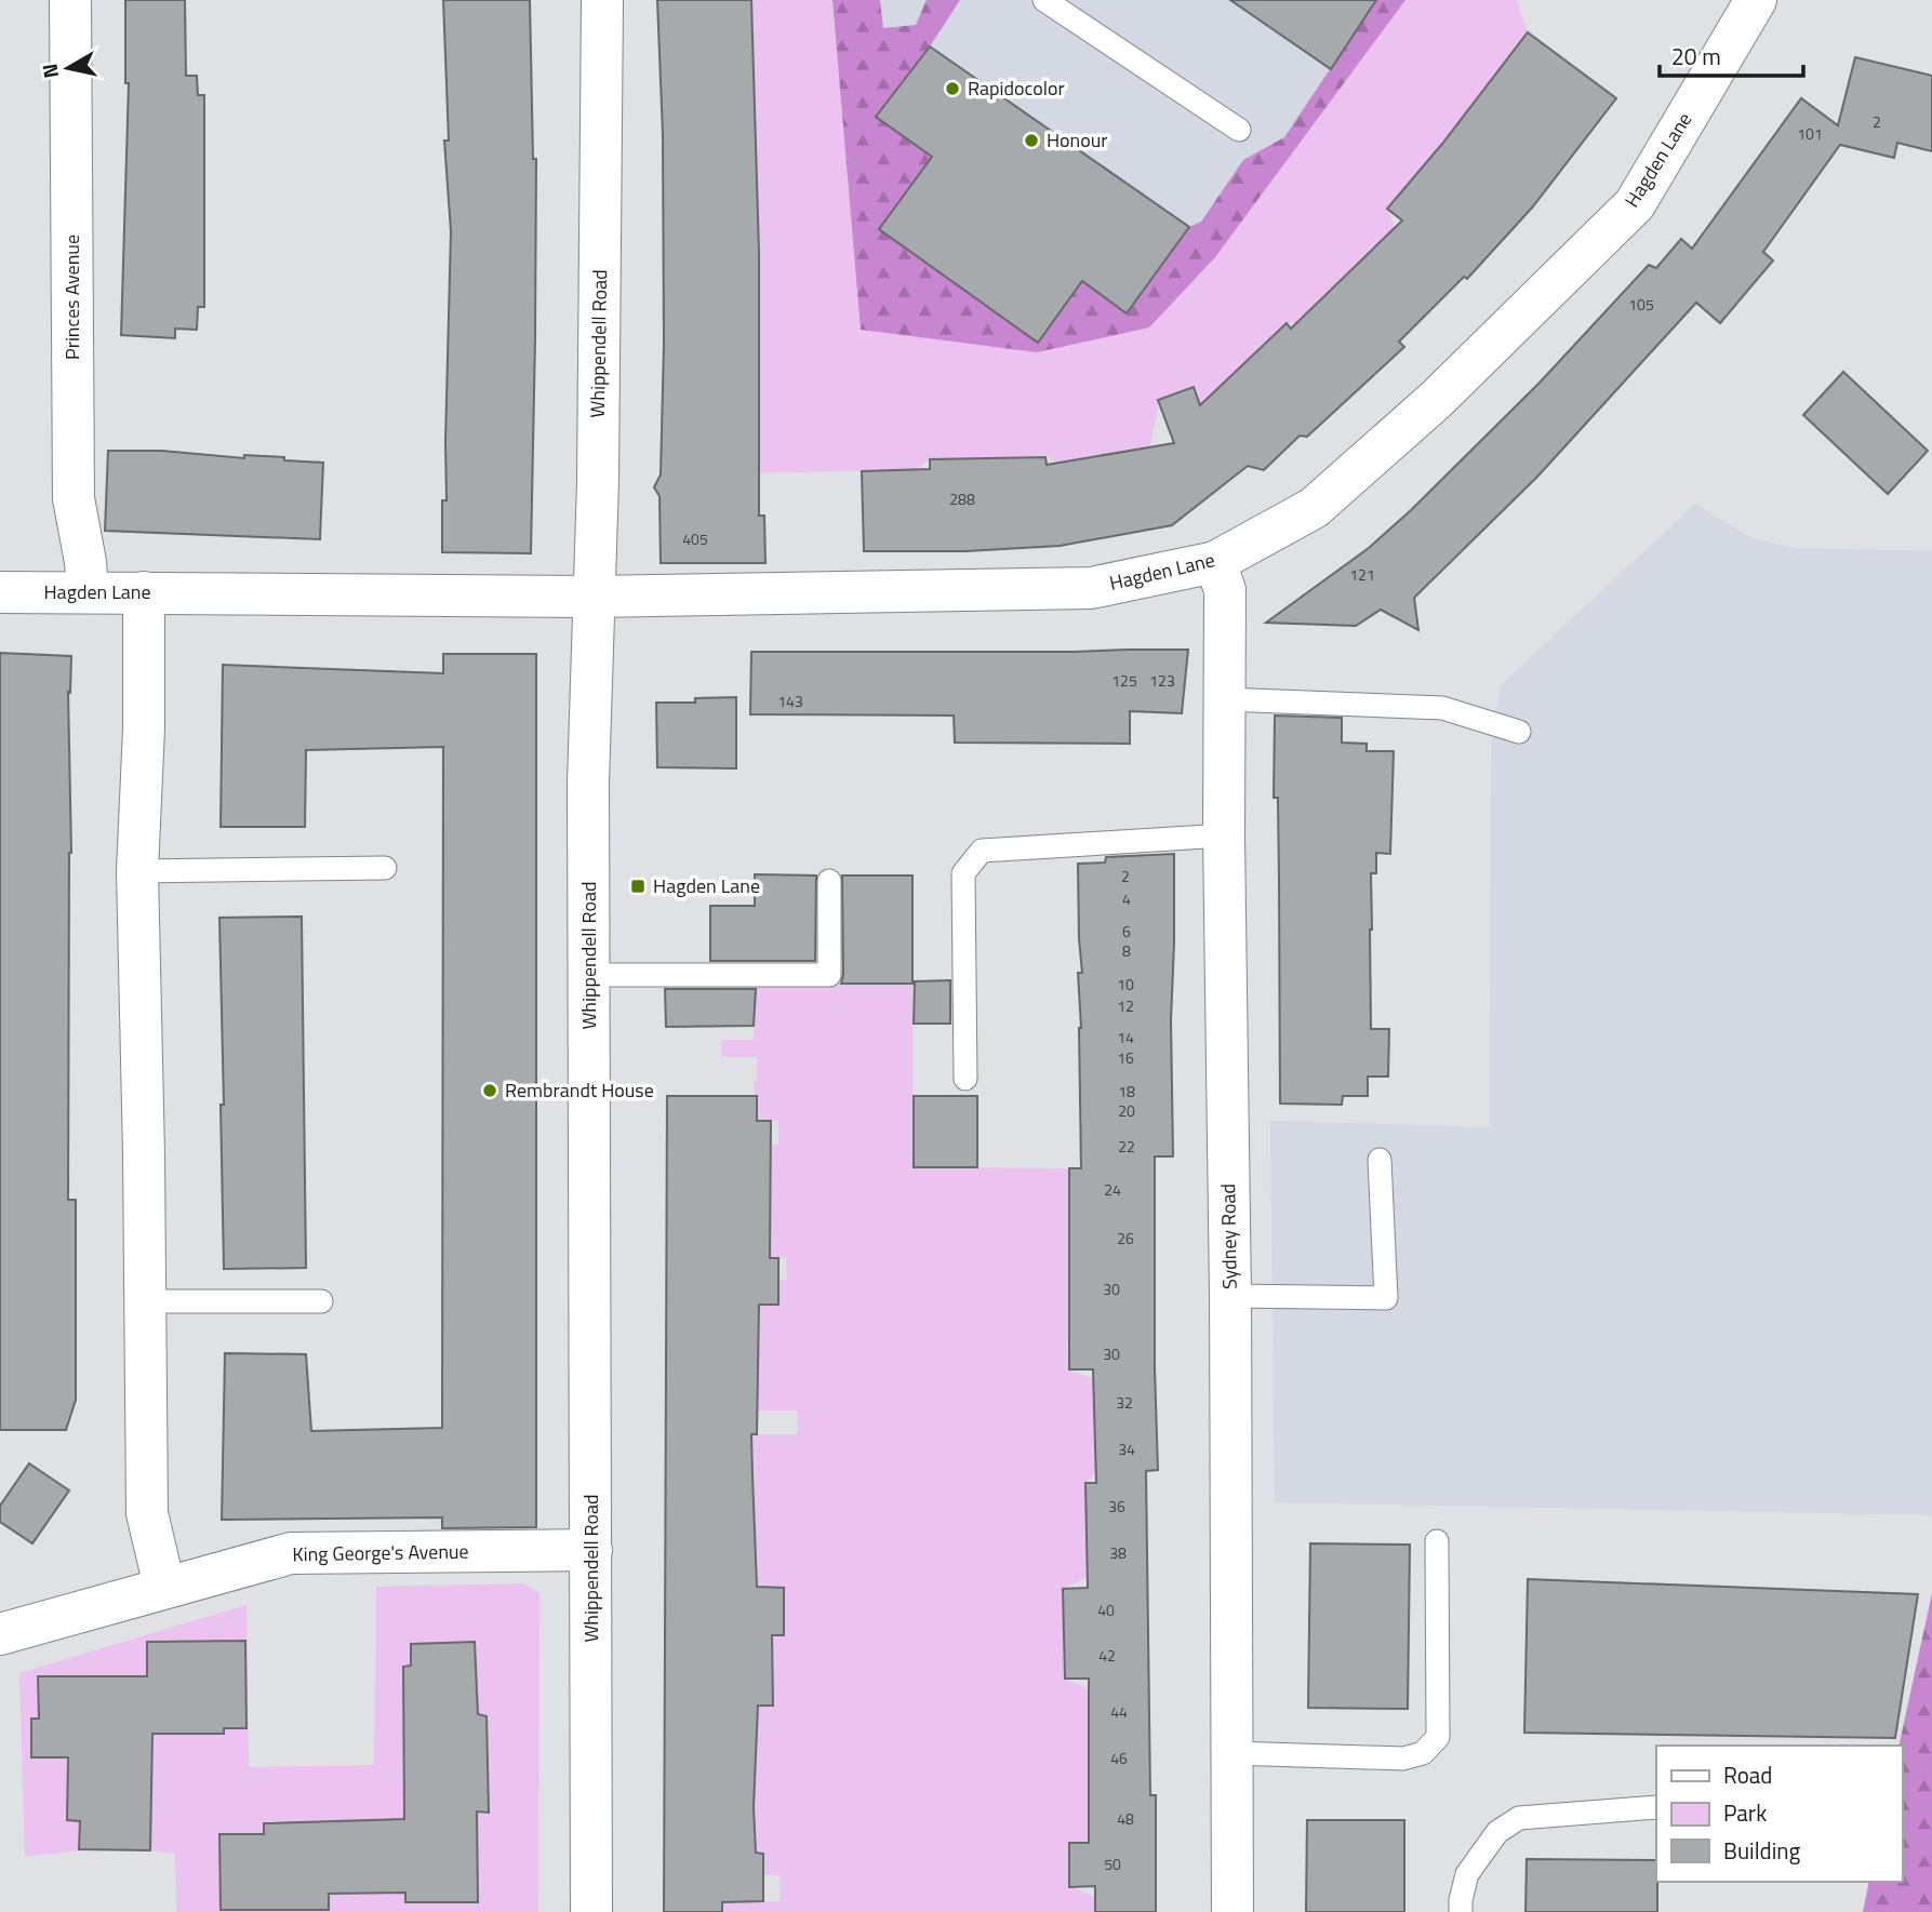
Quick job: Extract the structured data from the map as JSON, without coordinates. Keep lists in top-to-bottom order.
{
  "streets": {
    "street": [
      "Hagden Lane",
      "Princes Avenue",
      "Whippendell Road",
      "Sydney Road",
      "King George's Avenue"
    ]
  },
  "crossings": [
    ["Hagden Lane", "Princes Avenue"],
    ["Hagden Lane", "Whippendell Road"],
    ["Hagden Lane", "Sydney Road"],
    ["Whippendell Road", "King George's Avenue"]
  ],
  "places": {
    "other": ["Rapidocolor", "Honour", "Rembrandt House"],
    "transit": ["Hagden Lane"]
  },
  "house_numbers": [
    "2",
    "101",
    "105",
    "288",
    "405",
    "121",
    "125",
    "123",
    "143",
    "2",
    "4",
    "6",
    "8",
    "10",
    "12",
    "14",
    "16",
    "18",
    "20",
    "22",
    "24",
    "26",
    "30",
    "30",
    "32",
    "34",
    "36",
    "38",
    "40",
    "42",
    "44",
    "46",
    "48",
    "50"
  ],
  "legend": ["Road", "Park", "Building"],
  "scale_bar": "20 m",
  "north": "left"
}
